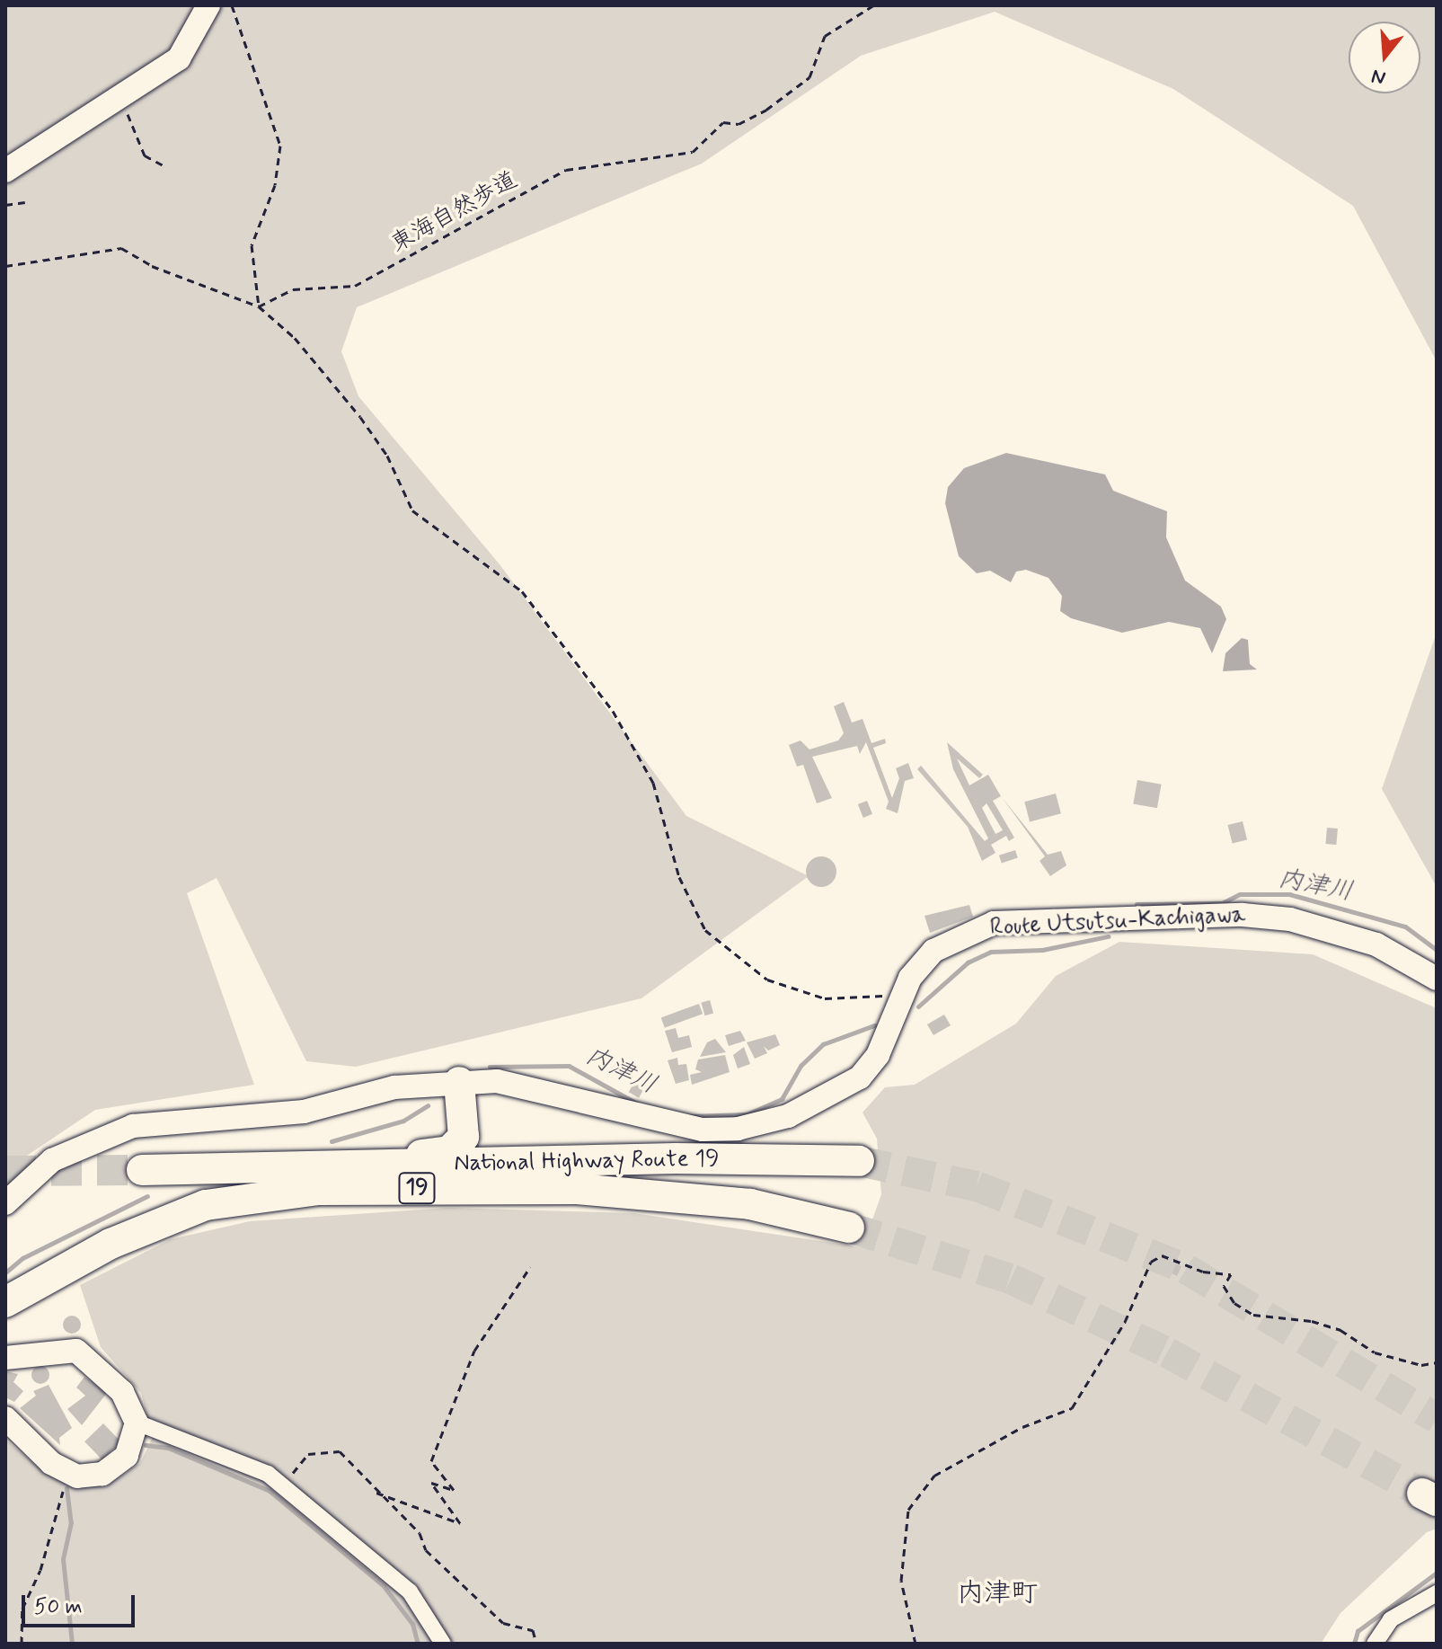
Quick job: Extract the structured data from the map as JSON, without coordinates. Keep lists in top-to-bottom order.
{
  "streets": {
    "highway": ["National Highway Route 19", "19"],
    "main road": ["Route Utsutsu-Kachigawa"],
    "path": ["東海自然歩道"]
  },
  "districts": ["内津町"],
  "water": ["内津川"],
  "scale_bar": "50 m",
  "north": "bottom"
}
